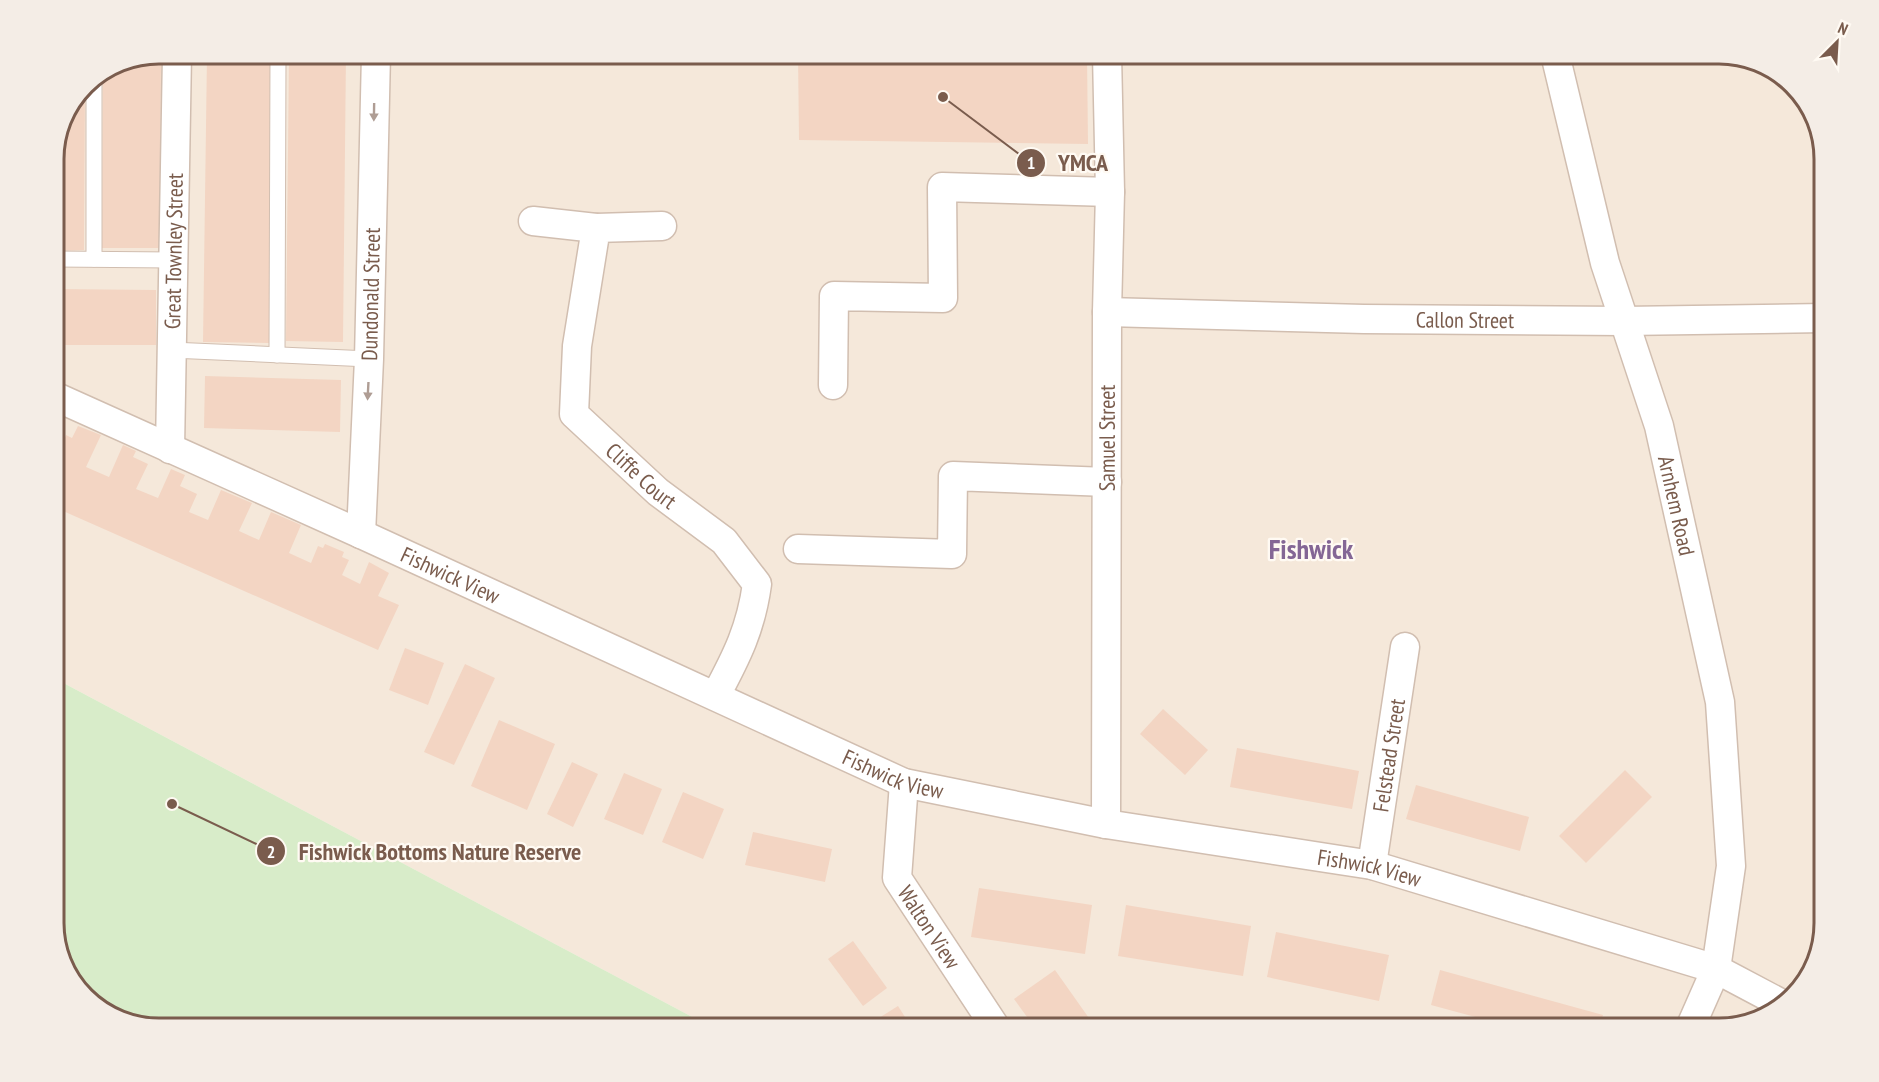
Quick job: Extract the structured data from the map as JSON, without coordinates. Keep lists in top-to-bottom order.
{
  "streets": {
    "street": [
      "Great Townley Street",
      "Dundonald Street",
      "Callon Street",
      "Samuel Street",
      "Cliffe Court",
      "Arnhem Road",
      "Fishwick View",
      "Felstead Street",
      "Walton View"
    ]
  },
  "crossings": [
    ["Great Townley Street", "Fishwick View"],
    ["Dundonald Street", "Fishwick View"],
    ["Callon Street", "Samuel Street"],
    ["Callon Street", "Arnhem Road"],
    ["Samuel Street", "Fishwick View"],
    ["Cliffe Court", "Fishwick View"],
    ["Arnhem Road", "Fishwick View"],
    ["Fishwick View", "Felstead Street"],
    ["Fishwick View", "Walton View"]
  ],
  "one_way": ["Dundonald Street"],
  "districts": ["Fishwick"],
  "places": ["YMCA", "Fishwick Bottoms Nature Reserve"],
  "north": "top right"
}
